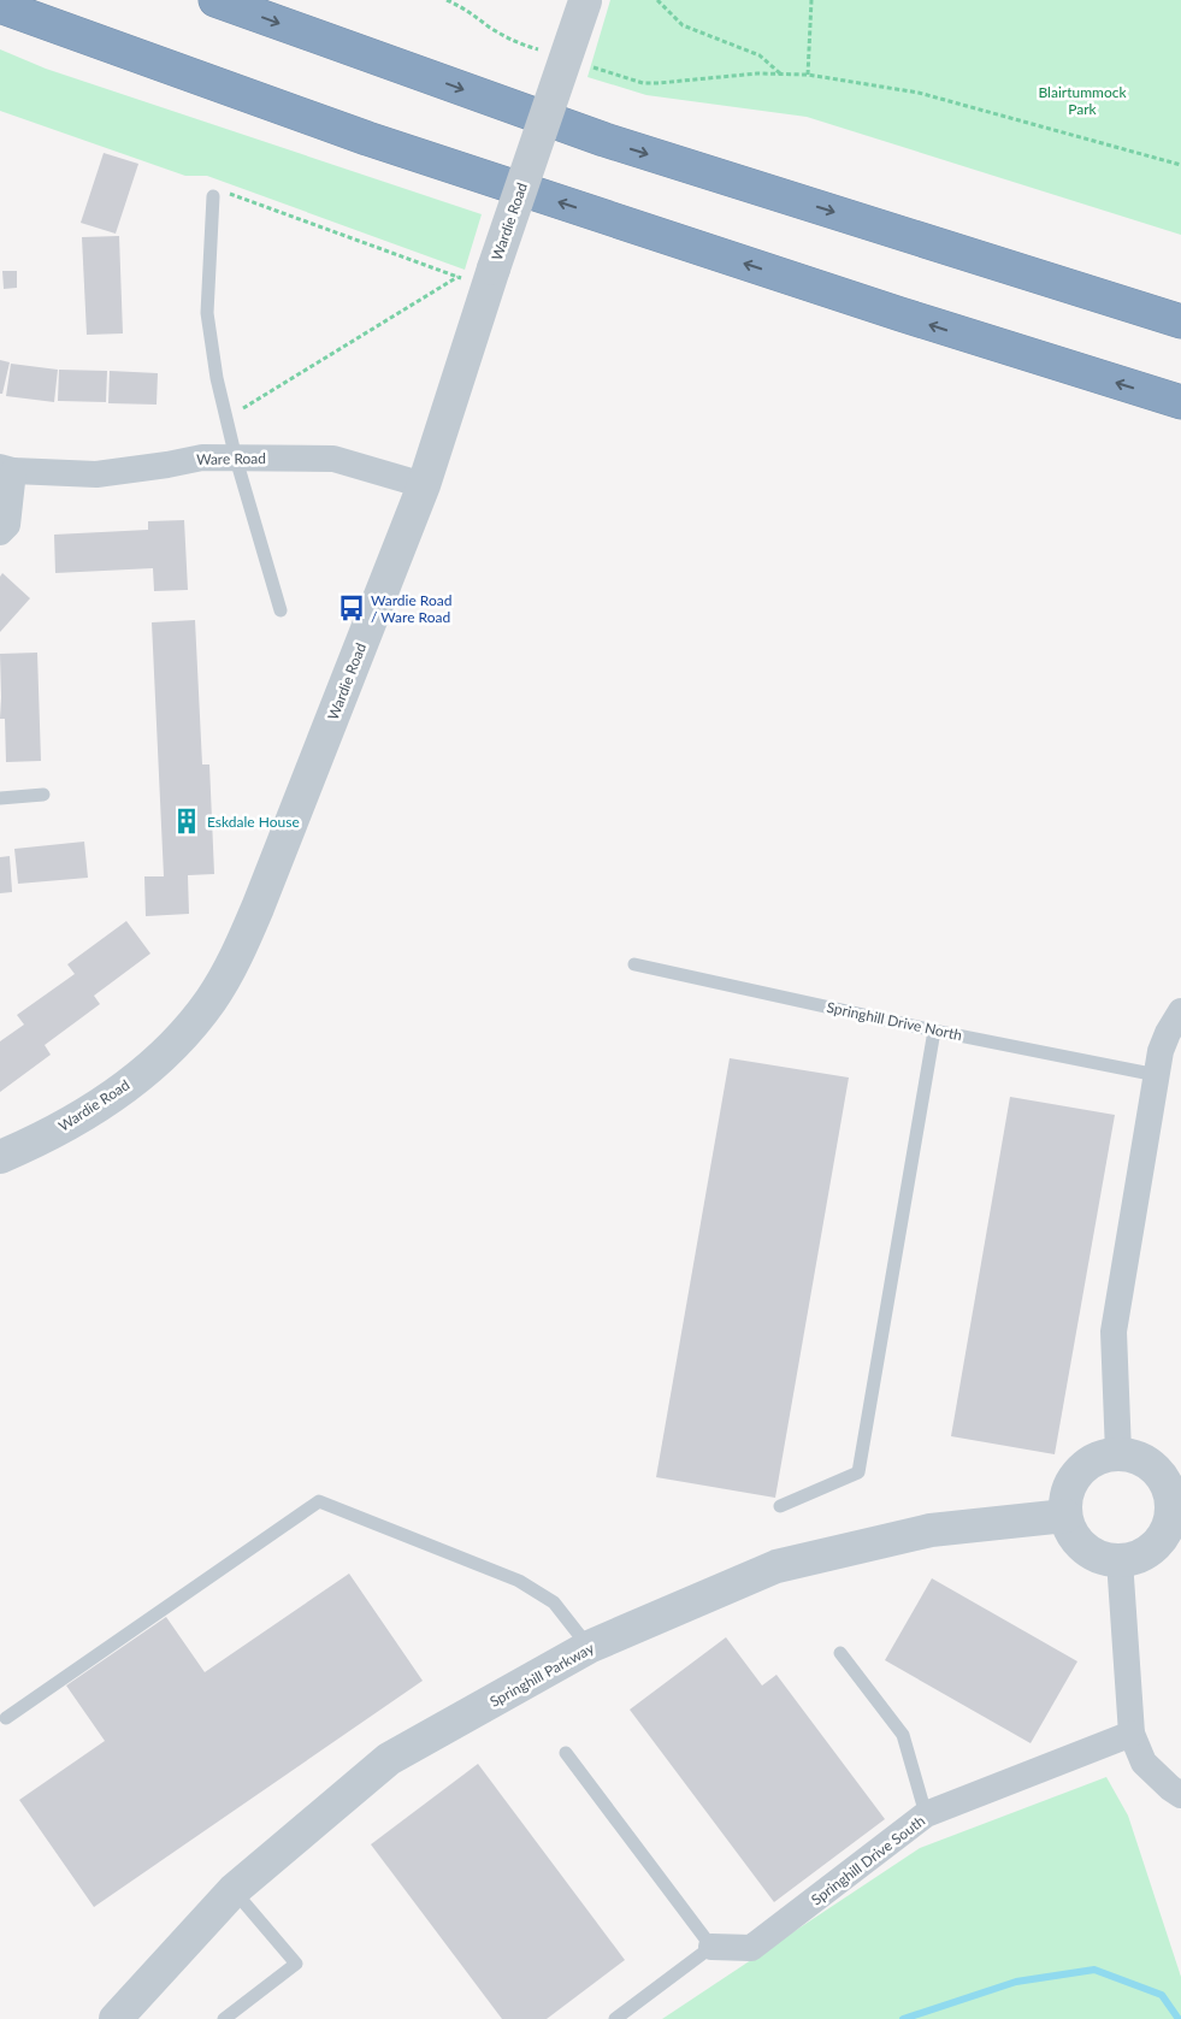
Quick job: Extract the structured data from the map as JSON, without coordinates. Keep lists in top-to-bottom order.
{
  "streets": {
    "street": [
      "Wardie Road",
      "Ware Road",
      "Springhill Parkway",
      "Springhill Drive South"
    ],
    "lane": ["Springhill Drive North"]
  },
  "crossings": [
    ["Wardie Road", "Ware Road"]
  ],
  "parks": ["Blairtummock Park"],
  "places": {
    "bus stop": ["Wardie Road / Ware Road"],
    "building": ["Eskdale House"]
  }
}
